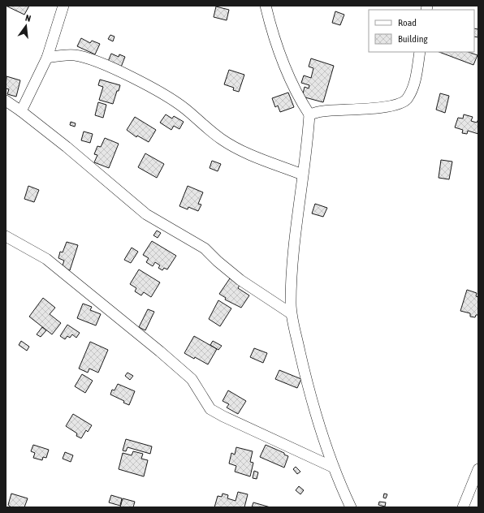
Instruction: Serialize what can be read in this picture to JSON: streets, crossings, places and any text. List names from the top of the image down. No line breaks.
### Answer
{"legend":["Road","Building"],"north":"top"}
